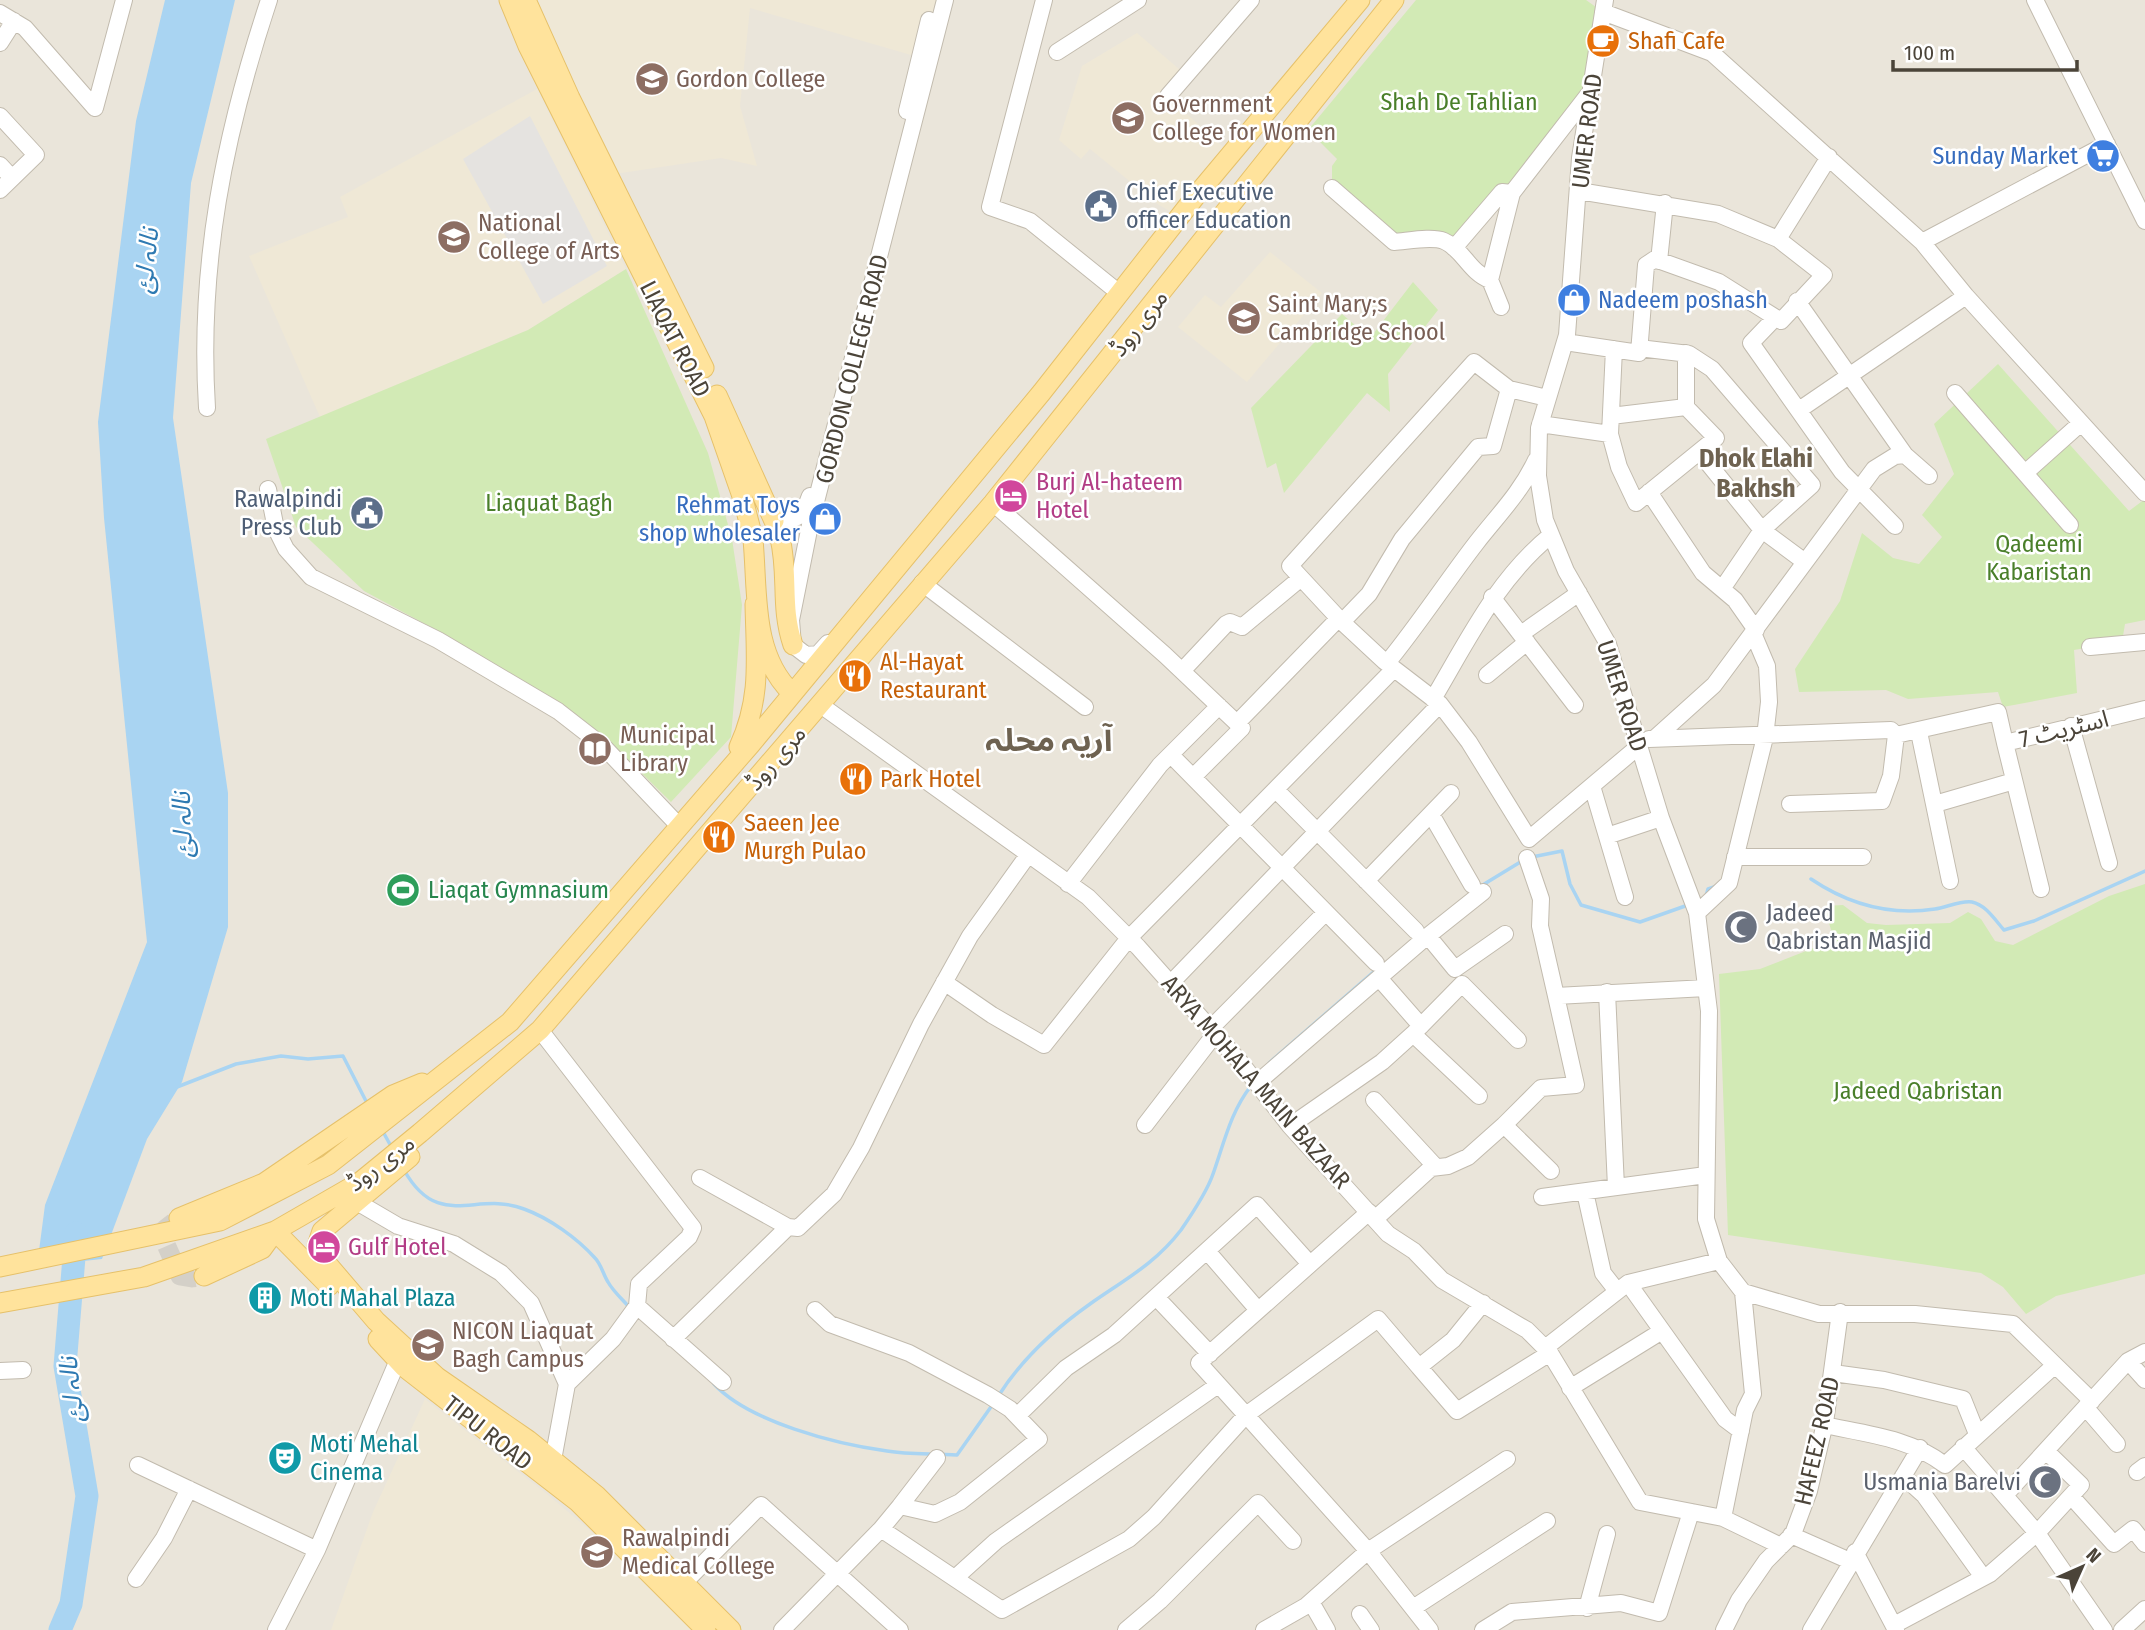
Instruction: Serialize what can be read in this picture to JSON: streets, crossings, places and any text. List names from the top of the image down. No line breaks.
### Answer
{"streets":{"main road":["مری روڈ","LIAQAT ROAD","TIPU ROAD"],"street":["UMER ROAD","GORDON COLLEGE ROAD","اسٹریٹ 7","ARYA MOHALA MAIN BAZAAR","HAFEEZ ROAD"]},"crossings":[["مری روڈ","LIAQAT ROAD"],["مری روڈ","ARYA MOHALA MAIN BAZAAR"],["مری روڈ","TIPU ROAD"],["LIAQAT ROAD","GORDON COLLEGE ROAD"]],"districts":["Dhok Elahi Bakhsh","آریہ محلہ"],"water":["نالہ لئ"],"parks":["Shah De Tahlian","Liaquat Bagh","Qadeemi Kabaristan","Jadeed Qabristan"],"places":{"cafe":["Shafi Cafe"],"school or university":["Gordon College","Government College for Women","National College of Arts","Saint Mary;s Cambridge School","NICON Liaquat Bagh Campus","Rawalpindi Medical College"],"supermarket":["Sunday Market"],"public building":["Chief Executive officer Education","Rawalpindi Press Club"],"shop":["Nadeem poshash","Rehmat Toys shop wholesaler"],"hotel":["Burj Al-hateem Hotel","Gulf Hotel"],"restaurant":["Al-Hayat Restaurant","Park Hotel","Saeen Jee Murgh Pulao"],"library":["Municipal Library"],"sports":["Liaqat Gymnasium"],"mosque":["Jadeed Qabristan Masjid","Usmania Barelvi"],"building":["Moti Mahal Plaza"],"theatre":["Moti Mehal Cinema"]},"scale_bar":"100 m","north":"top right"}
